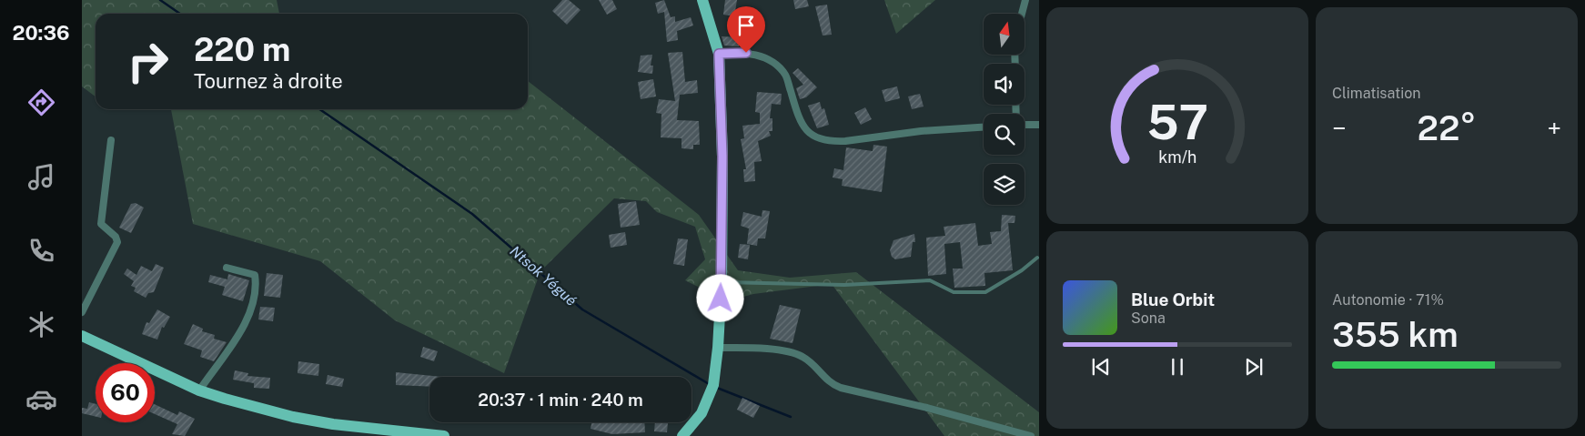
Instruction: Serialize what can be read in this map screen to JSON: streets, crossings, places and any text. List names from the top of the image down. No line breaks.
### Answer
{"water":["Ntsok Yégué"],"north":"top","page":{"tabs":"20:36","tile":["Climatisation",["Autonomie · 71%","355 km"]],"turn":["220 m","Tournez à droite"],"heat":["−","22°","+"],"song":["Blue Orbit","Sona"],"limit":"60","trip":"20:37 · 1 min · 240 m","gauge":["57","km/h"]}}
